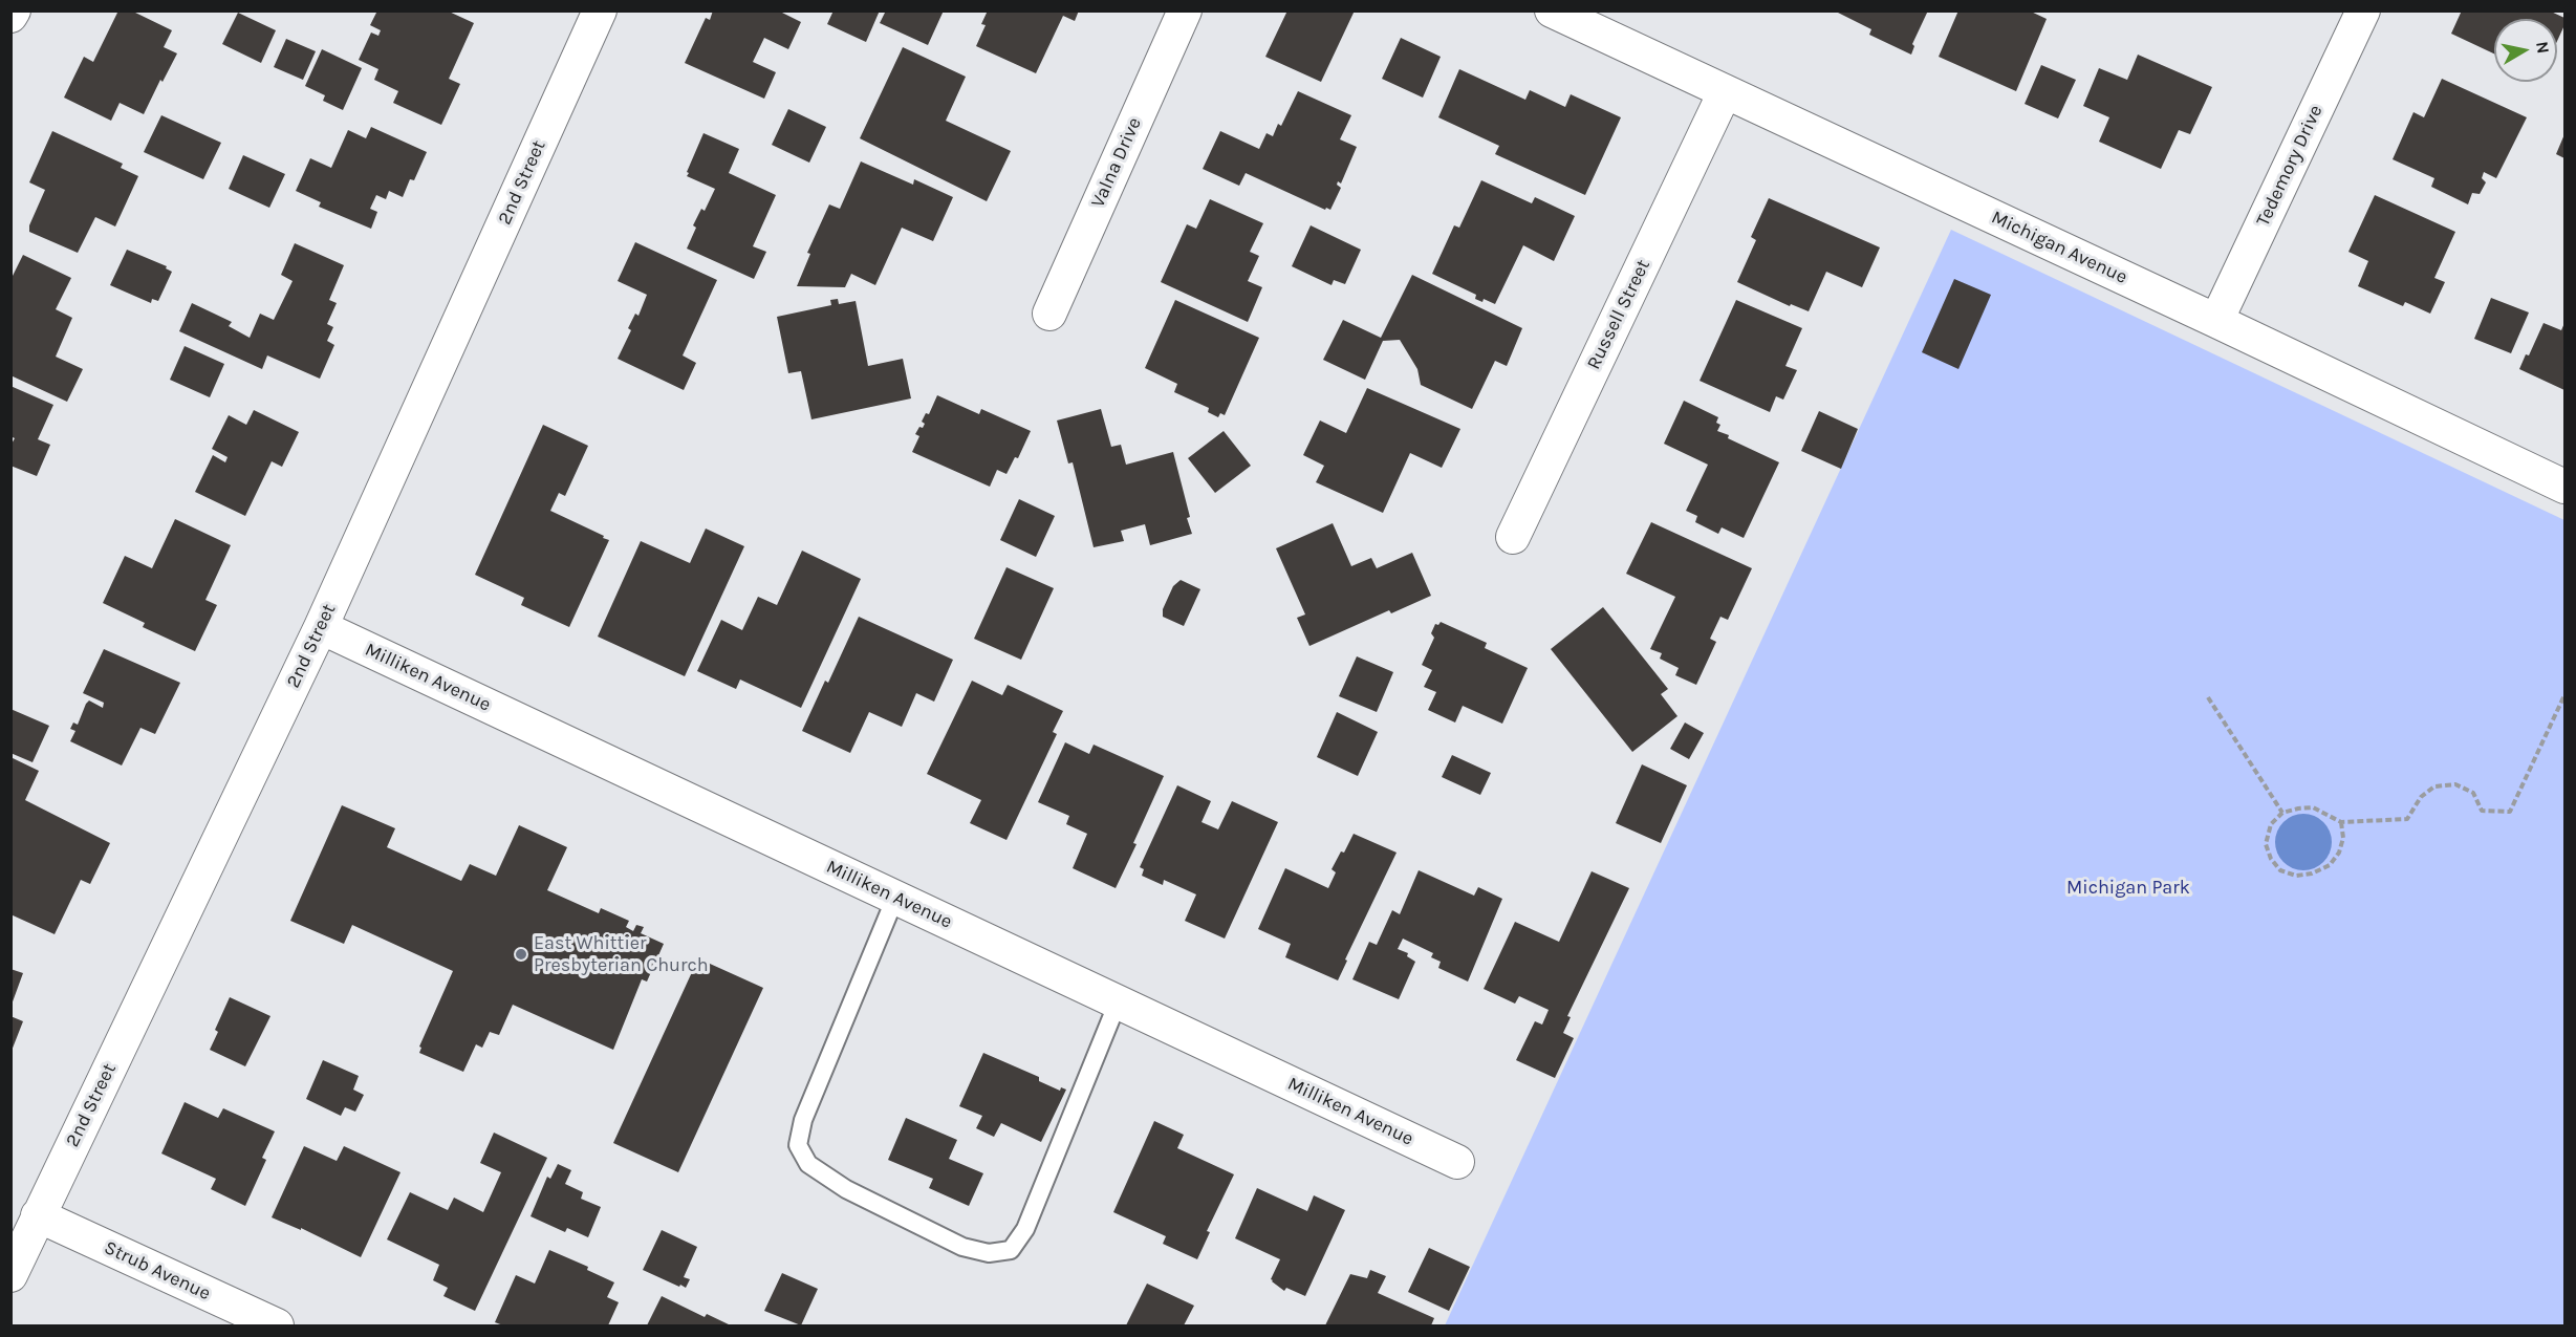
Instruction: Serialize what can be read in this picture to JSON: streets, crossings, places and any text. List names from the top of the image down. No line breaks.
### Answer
{"streets":{"street":["Valna Drive","Tedemory Drive","2nd Street","Michigan Avenue","Russell Street","Milliken Avenue","Strub Avenue"]},"crossings":[["Tedemory Drive","Michigan Avenue"],["2nd Street","Milliken Avenue"],["2nd Street","Strub Avenue"],["Michigan Avenue","Russell Street"]],"parks":["Michigan Park"],"places":["East Whittier Presbyterian Church"],"north":"right"}
